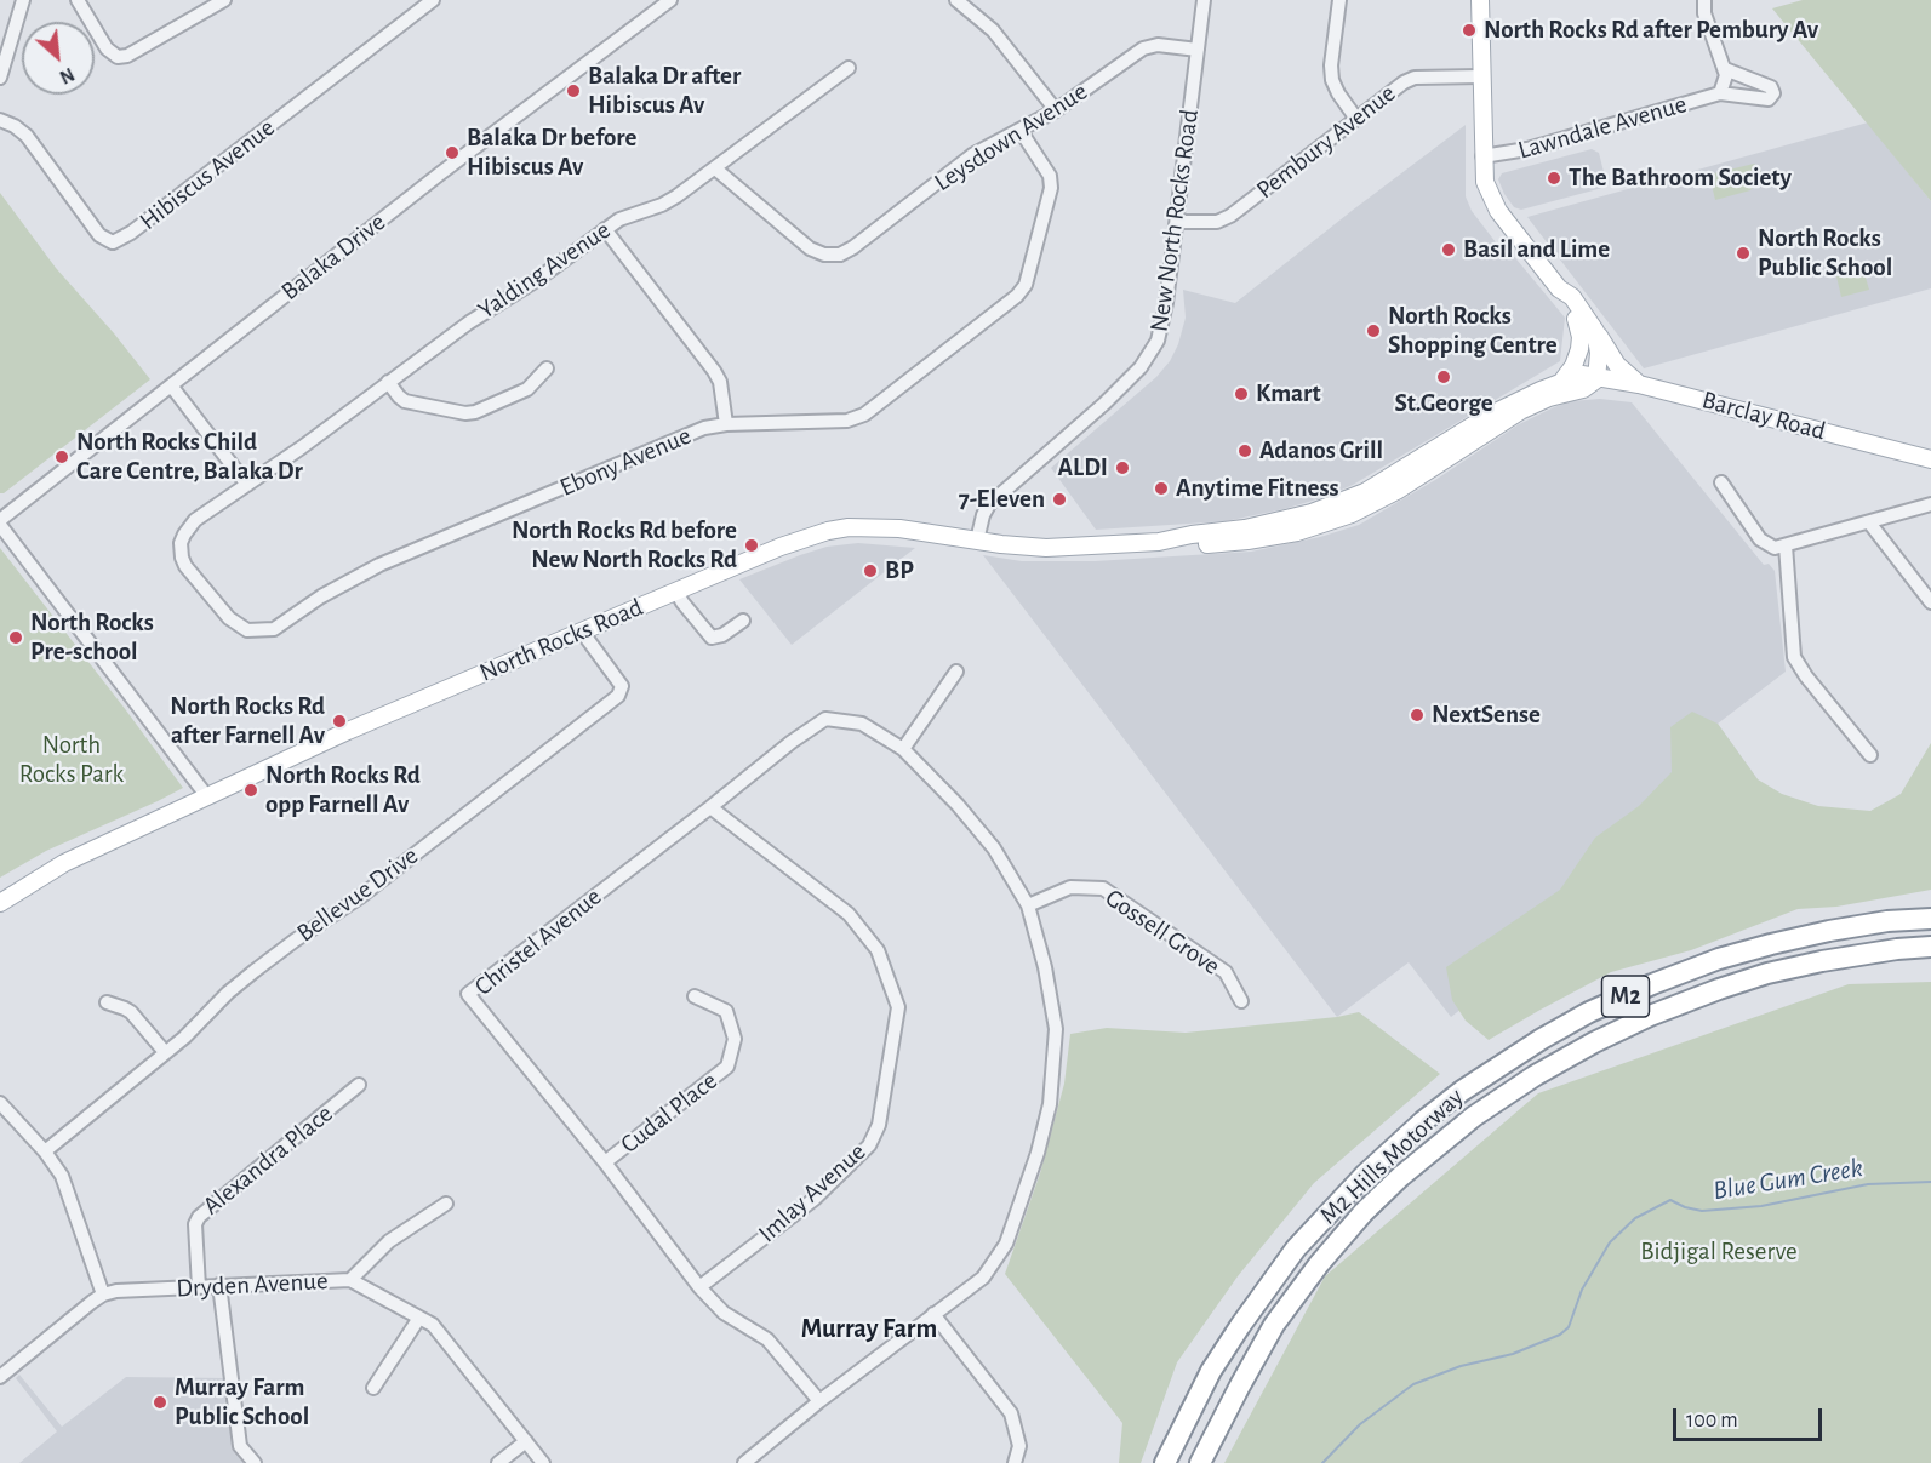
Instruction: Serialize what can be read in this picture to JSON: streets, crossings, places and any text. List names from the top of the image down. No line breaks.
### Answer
{"streets":{"highway":["M2","M2 Hills Motorway"],"main road":["Barclay Road","North Rocks Road"],"street":["Lawndale Avenue","Leysdown Avenue","Pembury Avenue","Hibiscus Avenue","New North Rocks Road","Balaka Drive","Yalding Avenue","Ebony Avenue","Bellevue Drive","Gossell Grove","Christel Avenue","Cudal Place","Alexandra Place","Imlay Avenue","Dryden Avenue"]},"crossings":[["Leysdown Avenue","New North Rocks Road"],["Leysdown Avenue","Yalding Avenue"],["Leysdown Avenue","Ebony Avenue"],["Pembury Avenue","New North Rocks Road"],["New North Rocks Road","North Rocks Road"],["Yalding Avenue","Ebony Avenue"],["Barclay Road","North Rocks Road"],["North Rocks Road","Bellevue Drive"],["Gossell Grove","Christel Avenue"],["Christel Avenue","Cudal Place"],["Christel Avenue","Imlay Avenue"],["Alexandra Place","Dryden Avenue"]],"districts":["Murray Farm"],"water":["Blue Gum Creek"],"parks":["North Rocks Park","Bidjigal Reserve"],"places":["North Rocks Rd after Pembury Av","Balaka Dr after Hibiscus Av","Balaka Dr before Hibiscus Av","The Bathroom Society","Basil and Lime","North Rocks Public School","North Rocks Shopping Centre","St.George","Kmart","Adanos Grill","North Rocks Child Care Centre, Balaka Dr","ALDI","Anytime Fitness","7-Eleven","North Rocks Rd before New North Rocks Rd","BP","North Rocks Pre-school","NextSense","North Rocks Rd after Farnell Av","North Rocks Rd opp Farnell Av","Murray Farm Public School"],"scale_bar":"100 m","north":"bottom right"}
